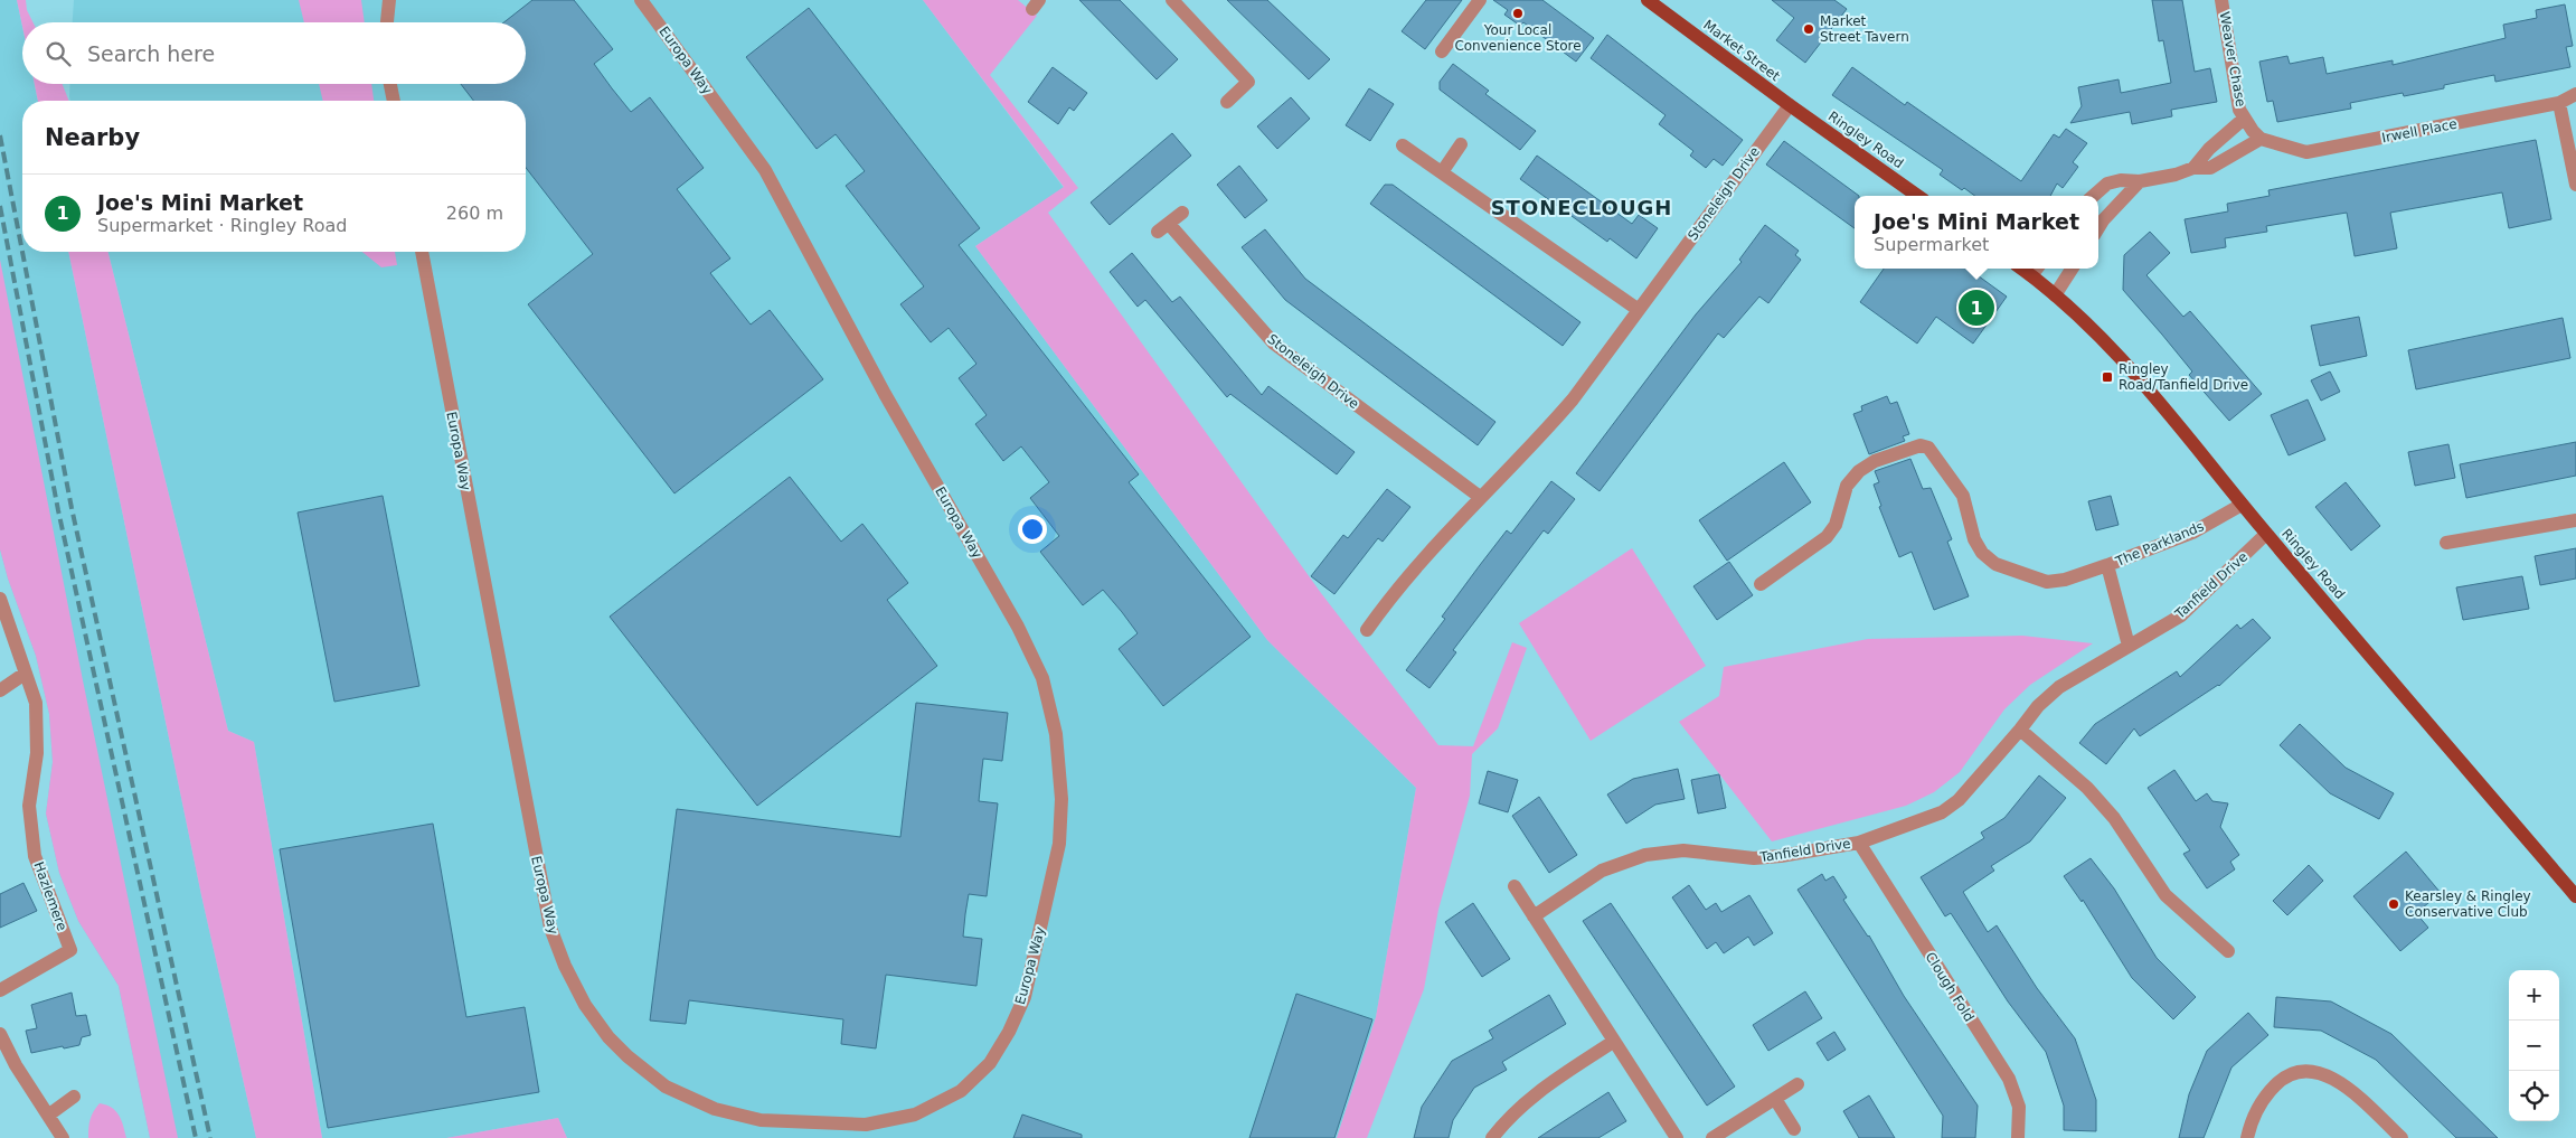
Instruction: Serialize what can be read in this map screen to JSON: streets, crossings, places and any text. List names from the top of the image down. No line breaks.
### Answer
{"streets":{"main road":["Market Street","Ringley Road"],"street":["Weaver Chase","Europa Way","Irwell Place","Stoneleigh Drive","The Parklands","Tanfield Drive","Hazlemere","Clough Fold"]},"crossings":[["Market Street","Ringley Road"],["Market Street","Stoneleigh Drive"],["Ringley Road","Stoneleigh Drive"],["Ringley Road","The Parklands"],["Ringley Road","Tanfield Drive"],["The Parklands","Tanfield Drive"],["Tanfield Drive","Clough Fold"]],"districts":["STONECLOUGH"],"places":{"other":["Your Local Convenience Store","Market Street Tavern","Kearsley & Ringley Conservative Club"],"transit":["Ringley Road/Tanfield Drive"]},"page":{"search":"Search here","heading":"Nearby","list":[{"mark":"1","name":"Joe's Mini Market","note":"Supermarket · Ringley Road","value":"260 m"}],"popup":["Joe's Mini Market","Supermarket"],"pins":"1","map_buttons":["+","−"]}}
